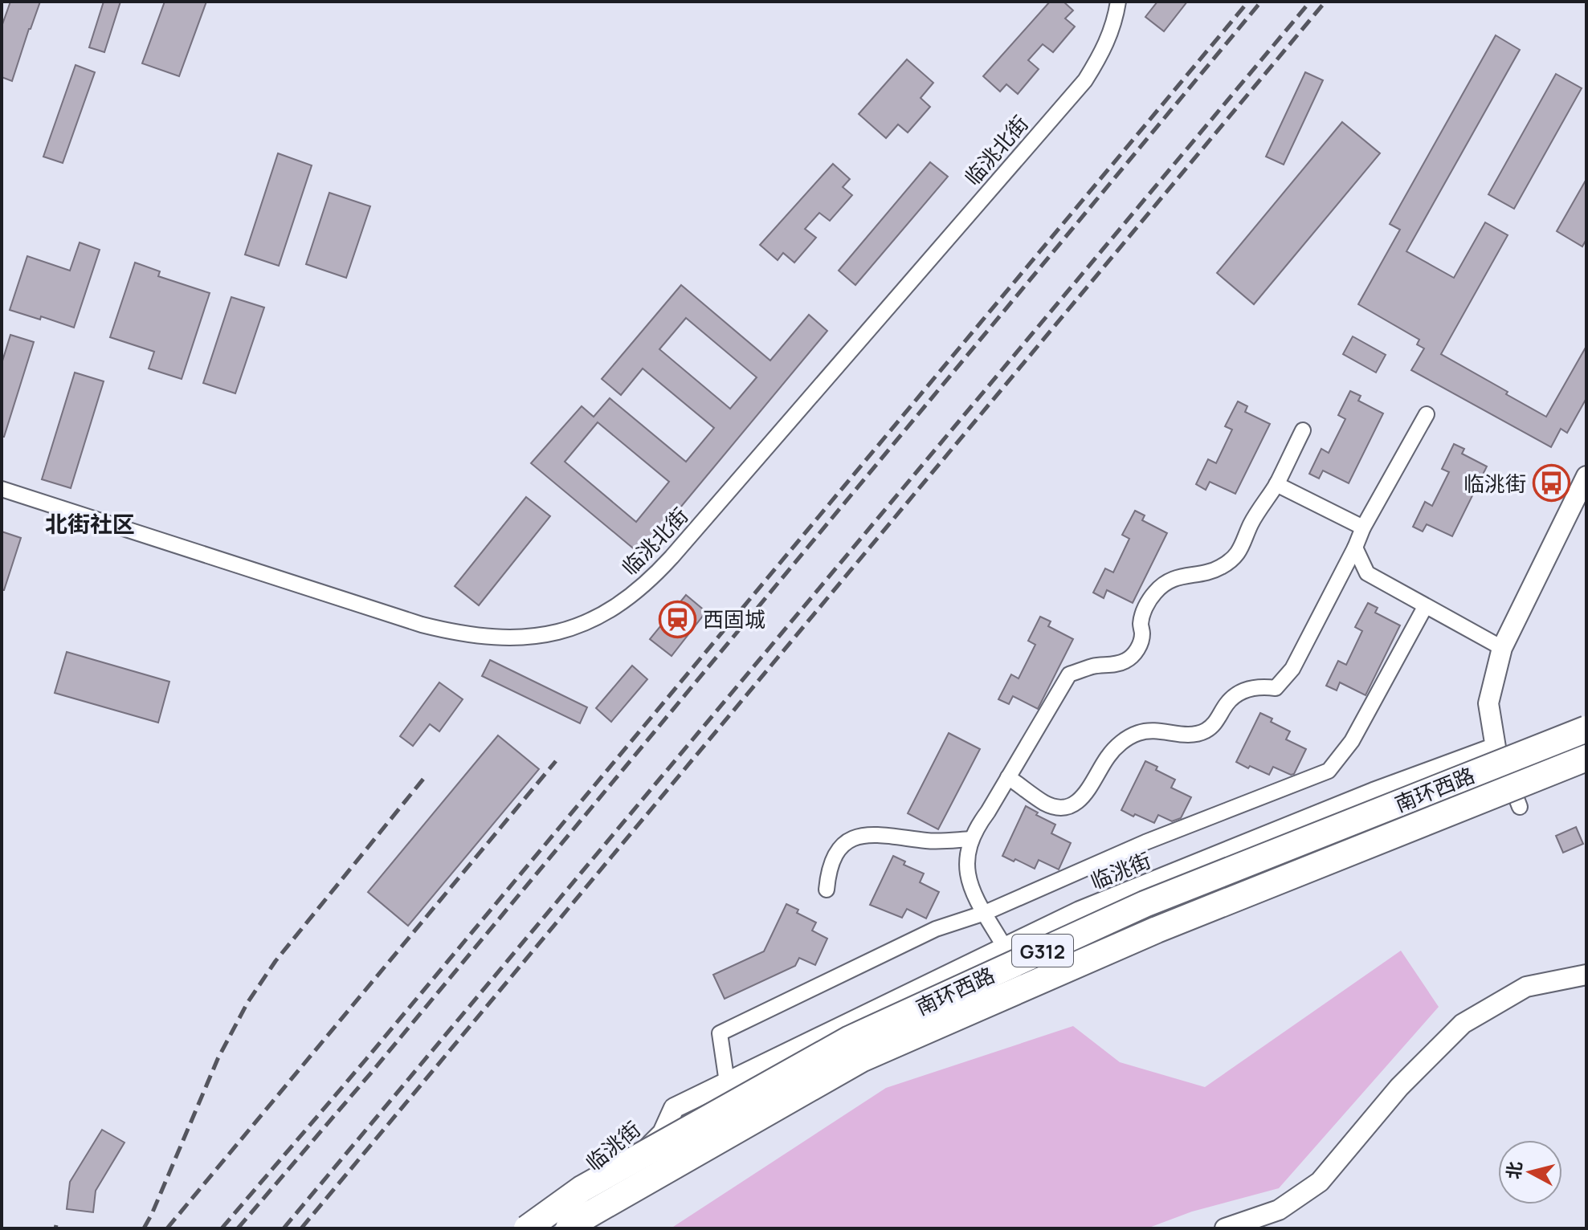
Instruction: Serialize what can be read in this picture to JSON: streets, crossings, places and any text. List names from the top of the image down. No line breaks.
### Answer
{"streets":{"highway":["南环西路","G312"],"street":["临洮北街","临洮街"]},"districts":["北街社区"],"places":{"bus stop":["临洮街"],"station":["西固城"]},"north":"left"}
